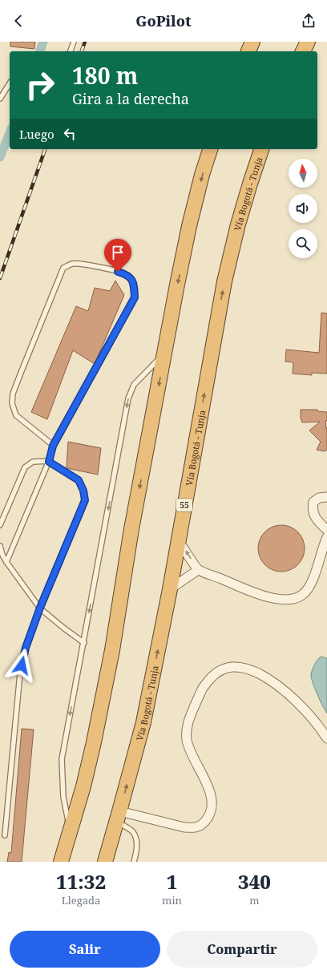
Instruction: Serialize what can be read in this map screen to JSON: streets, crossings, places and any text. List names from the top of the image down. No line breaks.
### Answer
{"streets":{"highway":["Vía Bogotá - Tunja","55"]},"north":"top","page":{"header":"GoPilot","turn":["180 m","Gira a la derecha"],"then":"Luego","eta":["11:32","Llegada","1","min","340","m"],"buttons":["Salir","Compartir"]}}
